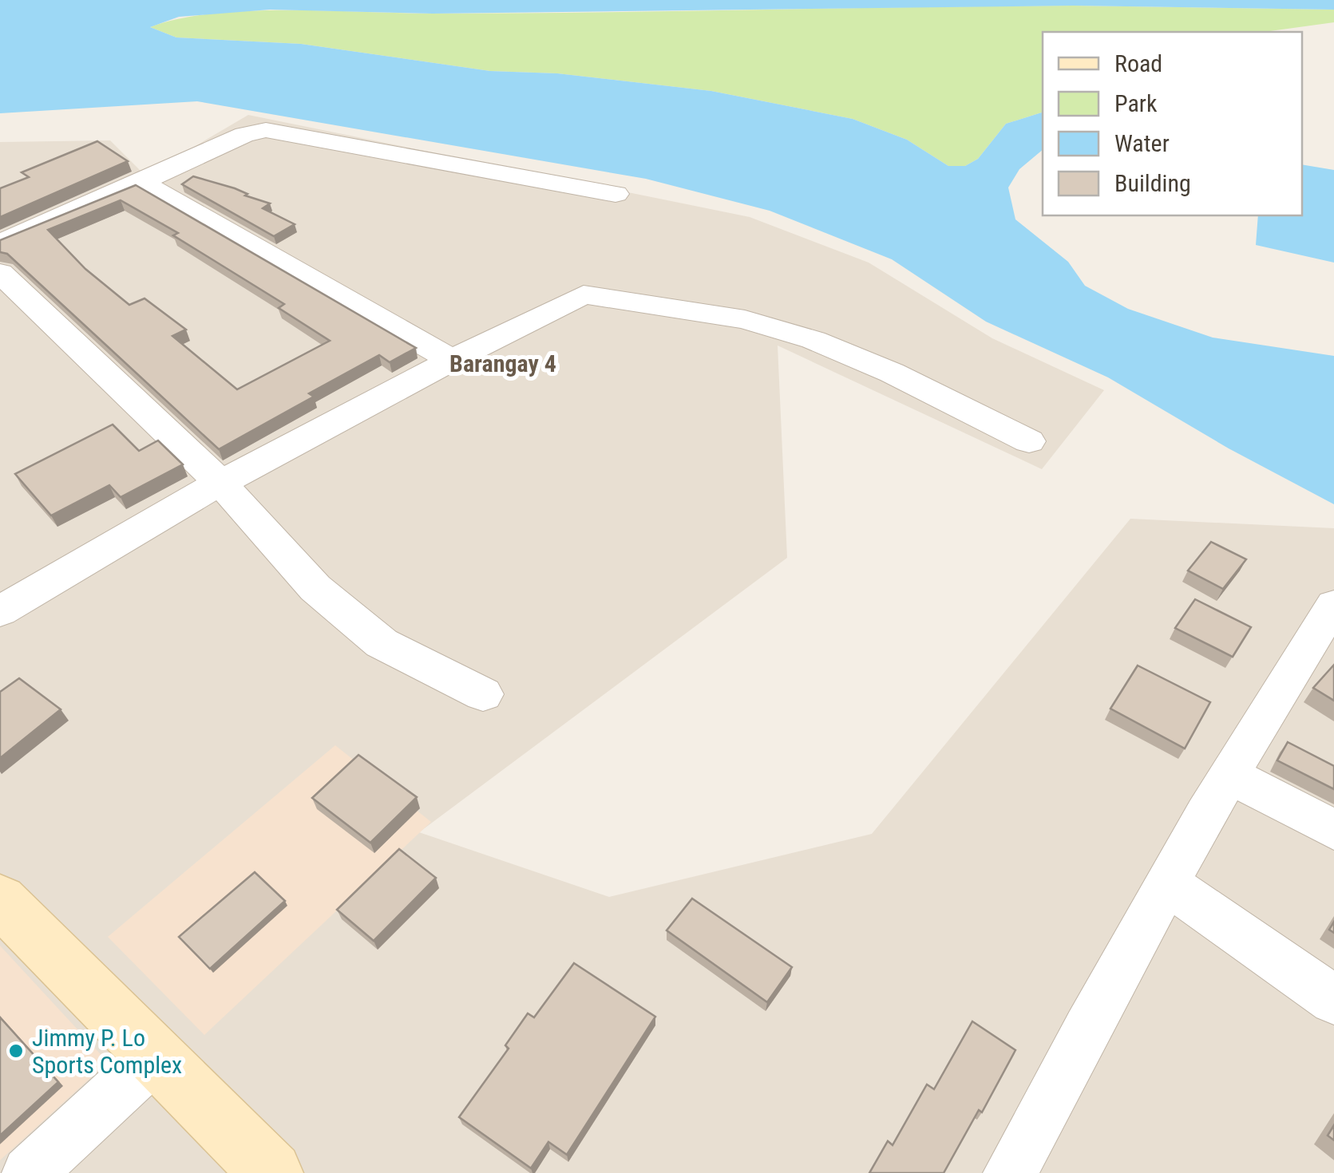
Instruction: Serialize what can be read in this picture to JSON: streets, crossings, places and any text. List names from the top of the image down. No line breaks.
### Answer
{"districts":["Barangay 4"],"places":["Jimmy P. Lo Sports Complex"],"legend":["Road","Park","Water","Building"]}
